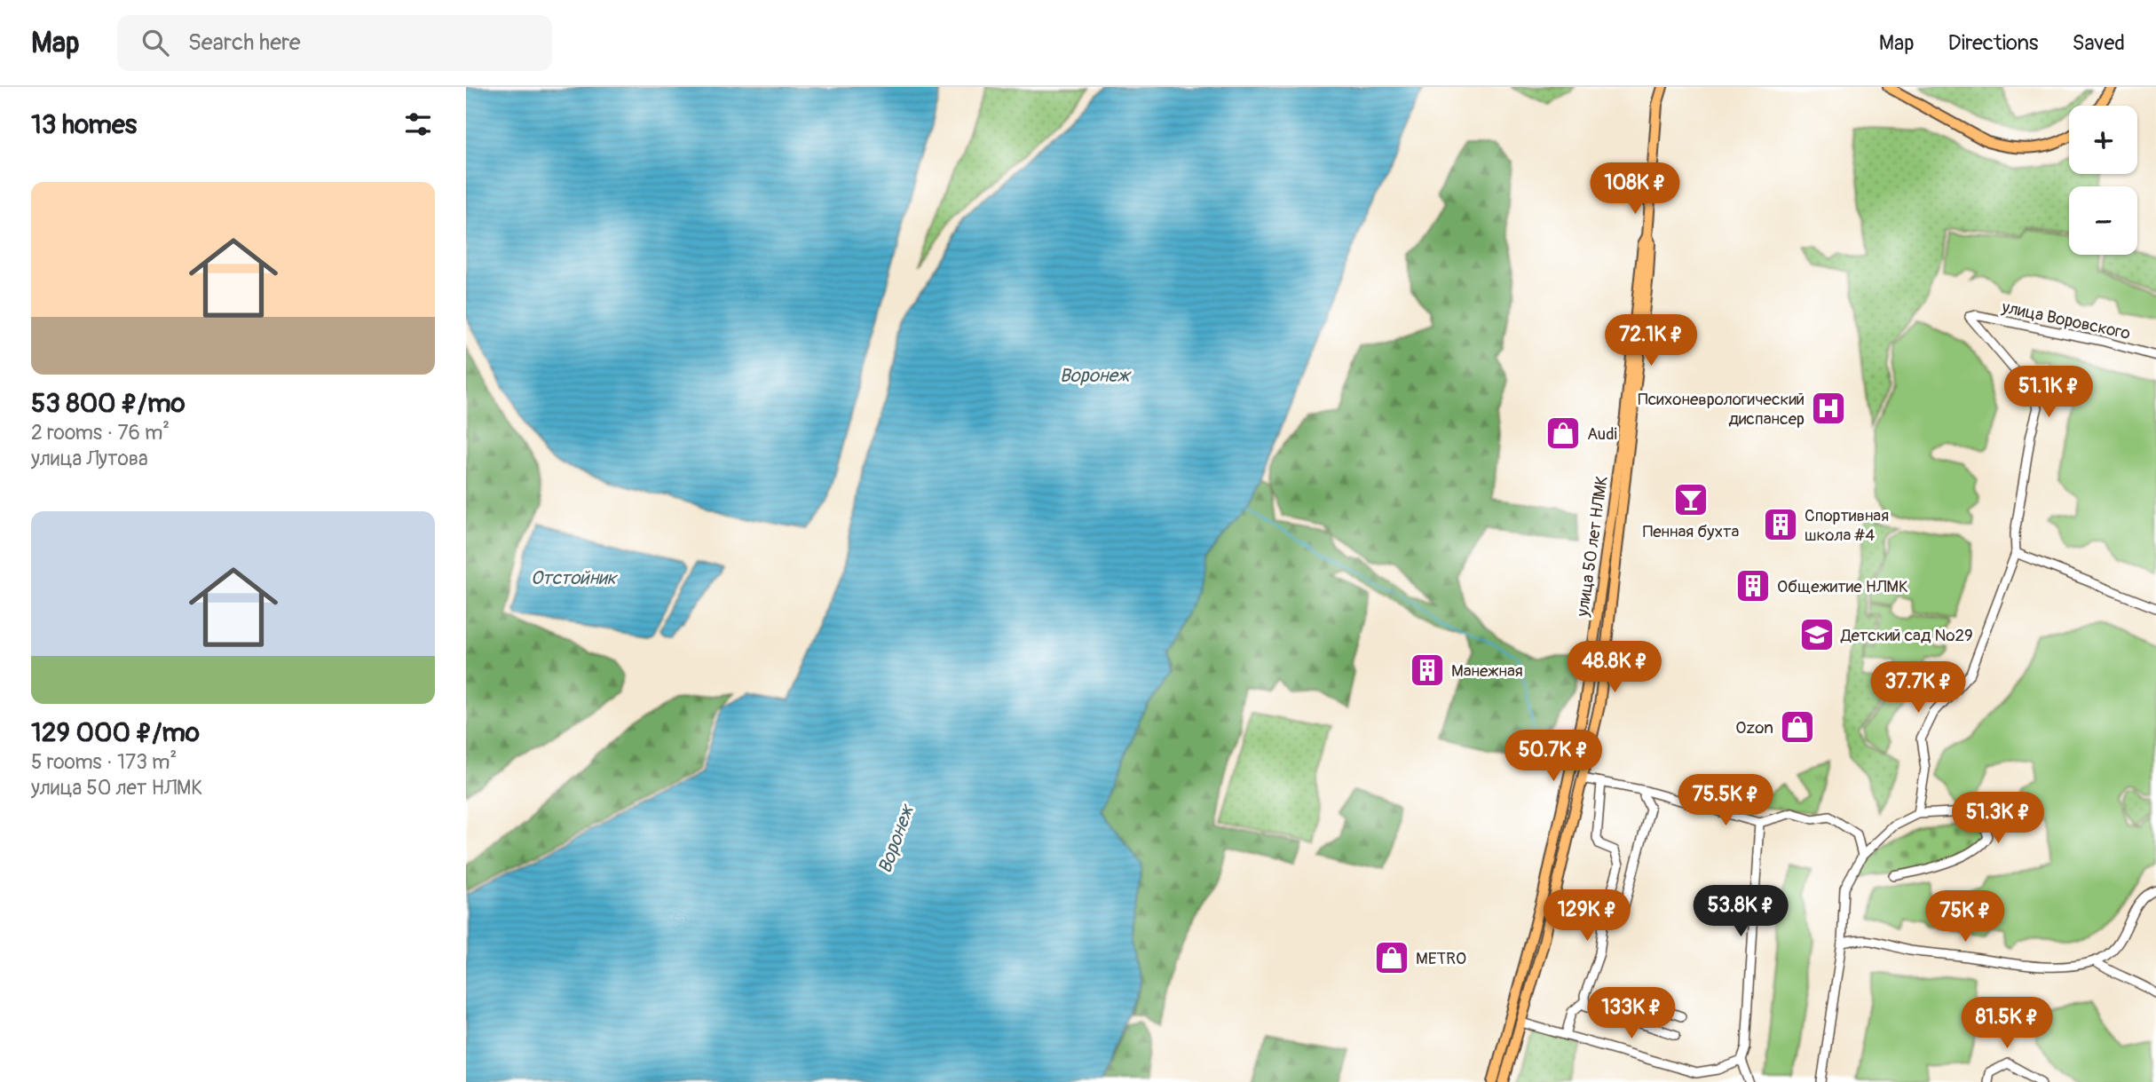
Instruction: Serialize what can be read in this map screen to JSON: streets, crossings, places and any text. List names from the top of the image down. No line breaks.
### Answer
{"streets":{"main road":["улица 50 лет НЛМК"],"street":["улица Воровского"]},"water":["Воронеж","Отстойник"],"places":{"hospital":["Психоневрологический диспансер"],"shop":["Audi","Ozon","METRO"],"bar":["Пенная бухта"],"building":["Спортивная школа #4","Общежитие НЛМК","Манежная"],"school or university":["Детский сад №29"]},"page":{"header":"Map","search":"Search here","nav":["Map","Directions","Saved"],"heading":"13 homes","map_buttons":["+","−"],"list":[{"name":"53 800 ₽/mo","note":"2 rooms · 76 m² · улица Лутова"},{"name":"129 000 ₽/mo","note":"5 rooms · 173 m² · улица 50 лет НЛМК"}],"price":["108K ₽","72.1K ₽","51.1K ₽","48.8K ₽","37.7K ₽","50.7K ₽","75.5K ₽","51.3K ₽","53.8K ₽","129K ₽","75K ₽","133K ₽","81.5K ₽"]}}
